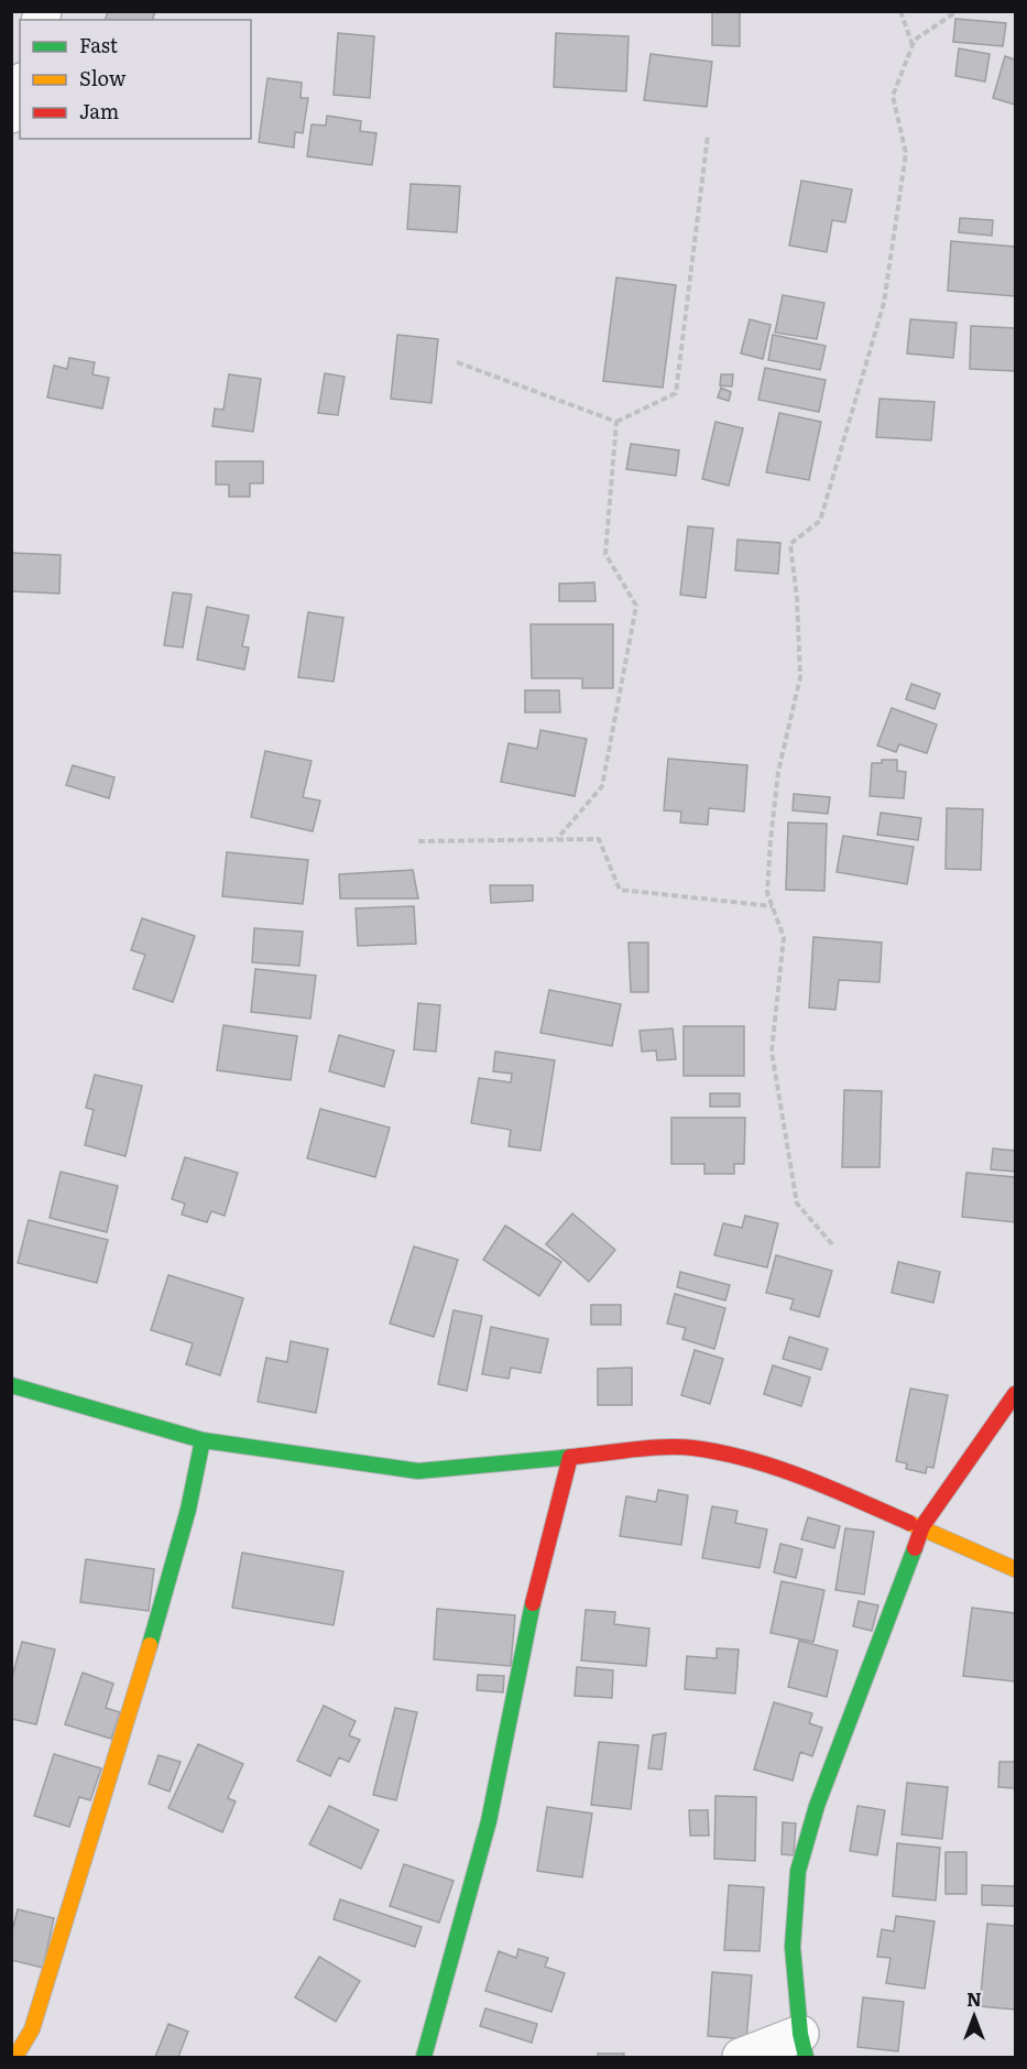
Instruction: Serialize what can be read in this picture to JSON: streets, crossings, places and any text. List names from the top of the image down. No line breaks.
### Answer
{"legend":["Fast","Slow","Jam"],"north":"top"}
